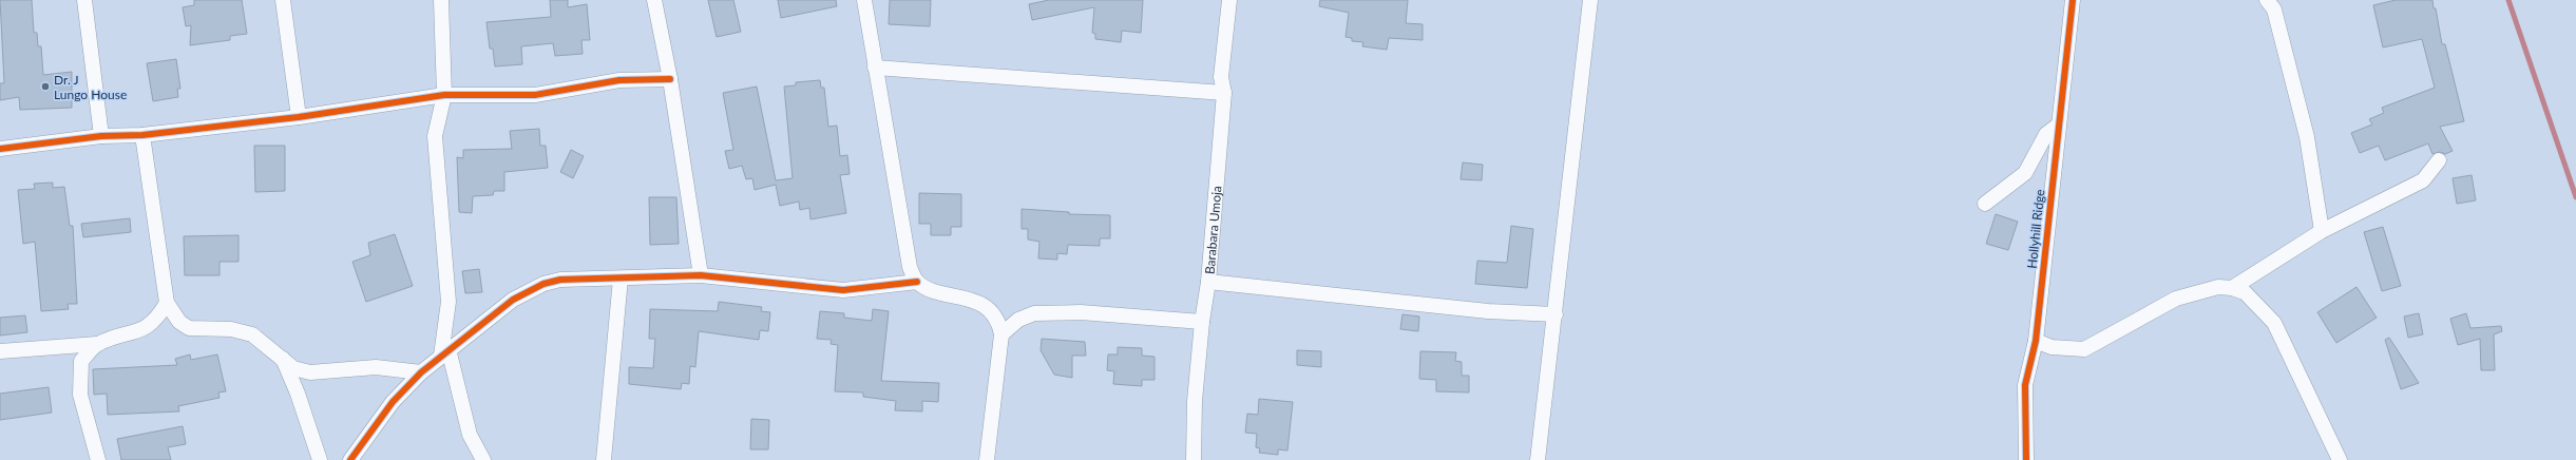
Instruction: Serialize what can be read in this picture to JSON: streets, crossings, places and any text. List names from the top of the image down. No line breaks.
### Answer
{"streets":{"street":["Hollyhill Ridge","Barabara Umoja"]},"places":["Dr. J Lungo House"]}
